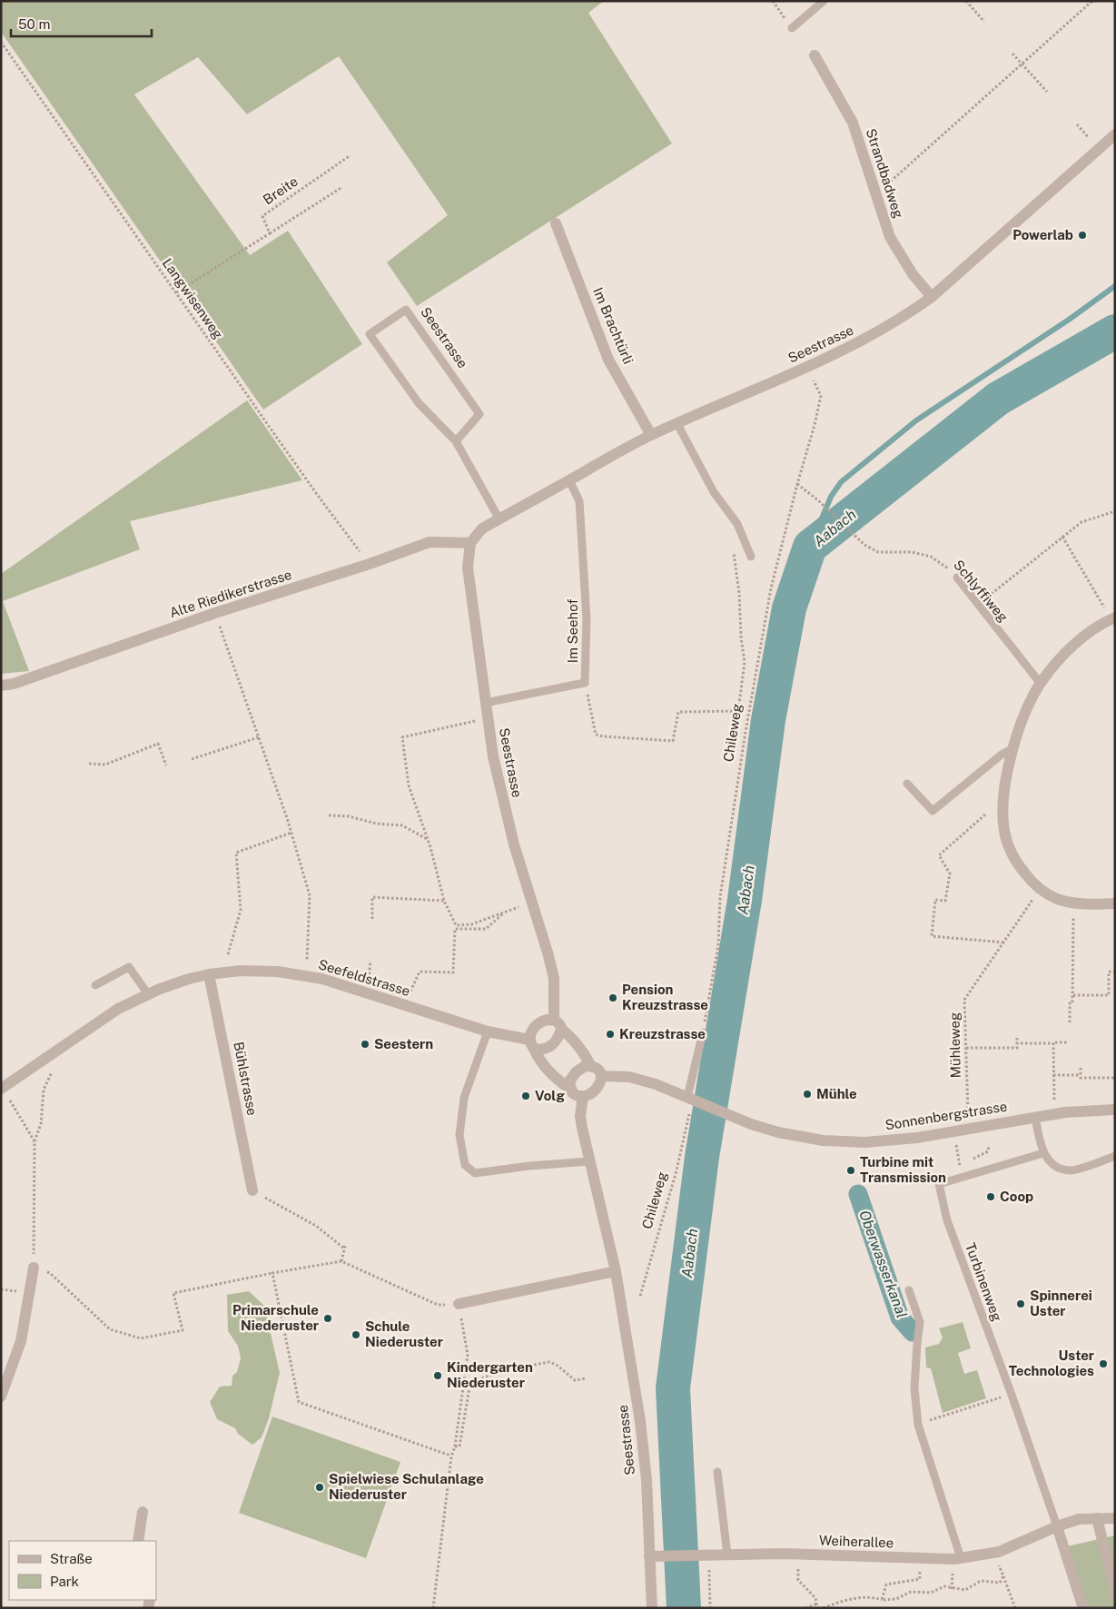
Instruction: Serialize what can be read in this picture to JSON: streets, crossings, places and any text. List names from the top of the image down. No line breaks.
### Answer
{"streets":{"street":["Strandbadweg","Im Brachtürli","Seestrasse","Alte Riedikerstrasse","Seefeldstrasse","Bühlstrasse","Sonnenbergstrasse","Weiherallee"],"lane":["Schlyffiweg","Im Seehof","Turbinenweg"],"path":["Breite","Langwisenweg","Chileweg","Mühleweg"]},"crossings":[["Strandbadweg","Seestrasse"],["Langwisenweg","Alte Riedikerstrasse"],["Im Brachtürli","Seestrasse"],["Seestrasse","Alte Riedikerstrasse"],["Seestrasse","Im Seehof"],["Seestrasse","Seefeldstrasse"],["Seestrasse","Sonnenbergstrasse"],["Seestrasse","Weiherallee"],["Schlyffiweg","Chileweg"],["Seefeldstrasse","Bühlstrasse"],["Turbinenweg","Weiherallee"]],"water":["Aabach","Oberwasserkanal"],"places":["Powerlab","Pension Kreuzstrasse","Kreuzstrasse","Seestern","Mühle","Volg","Turbine mit Transmission","Coop","Spinnerei Uster","Primarschule Niederuster","Schule Niederuster","Uster Technologies","Kindergarten Niederuster","Spielwiese Schulanlage Niederuster"],"legend":["Straße","Park"],"scale_bar":"50 m"}
